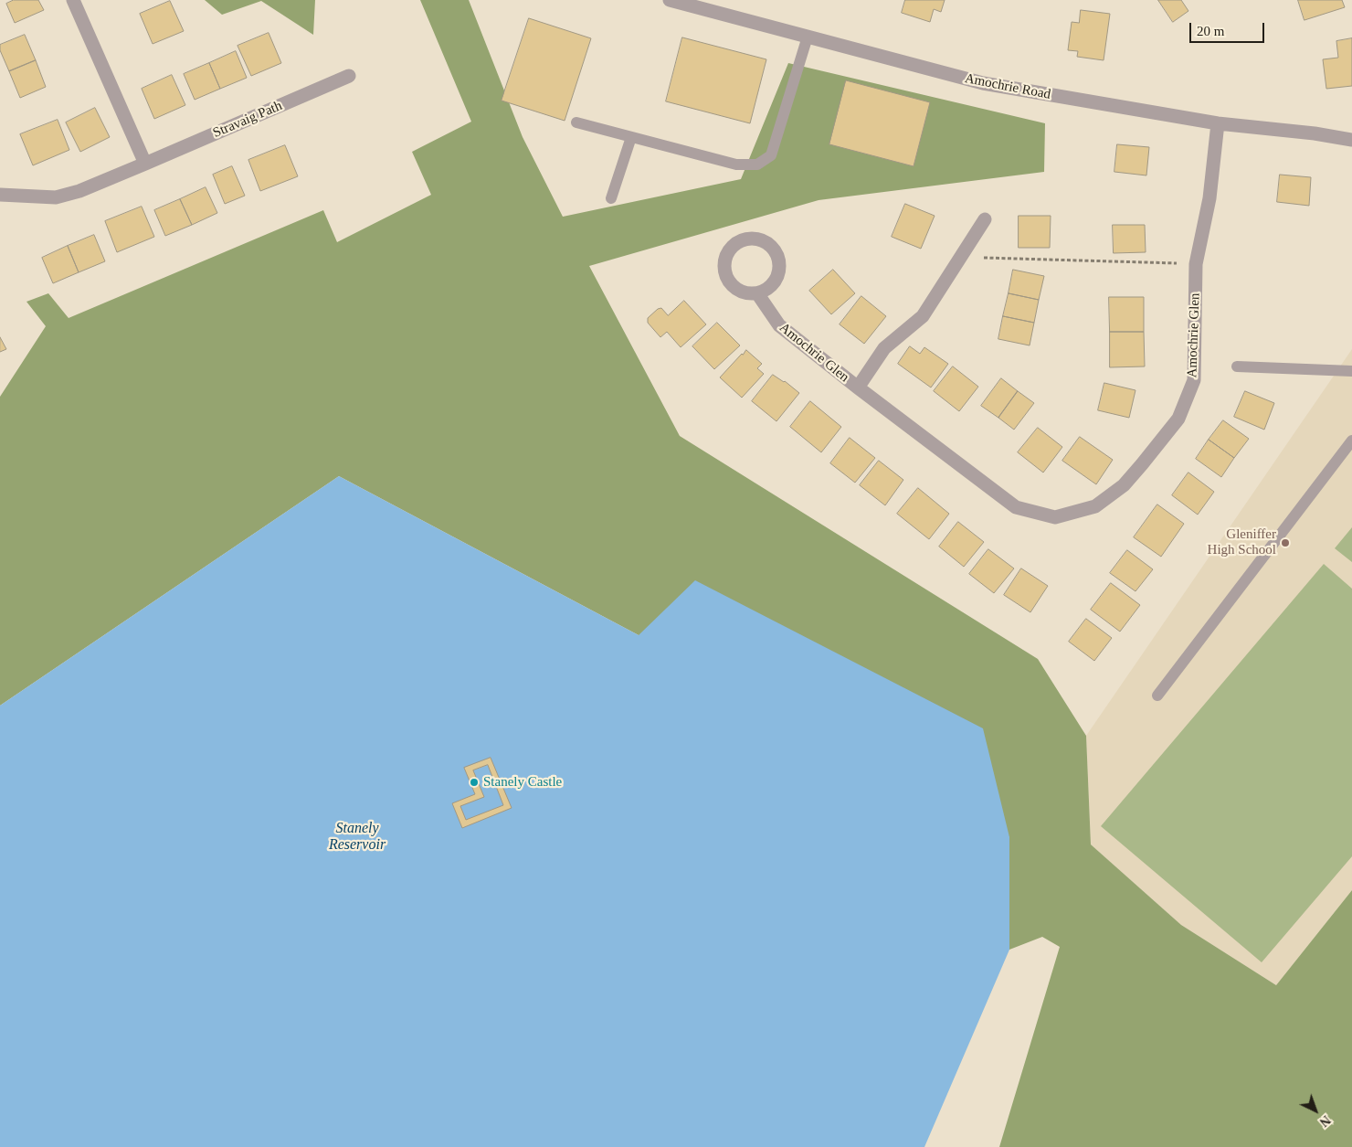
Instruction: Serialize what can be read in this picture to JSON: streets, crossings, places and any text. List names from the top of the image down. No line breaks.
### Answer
{"streets":{"street":["Amochrie Road","Stravaig Path","Amochrie Glen"]},"crossings":[["Amochrie Road","Amochrie Glen"]],"water":["Stanely Reservoir"],"places":["Gleniffer High School","Stanely Castle"],"scale_bar":"20 m","north":"bottom right"}
